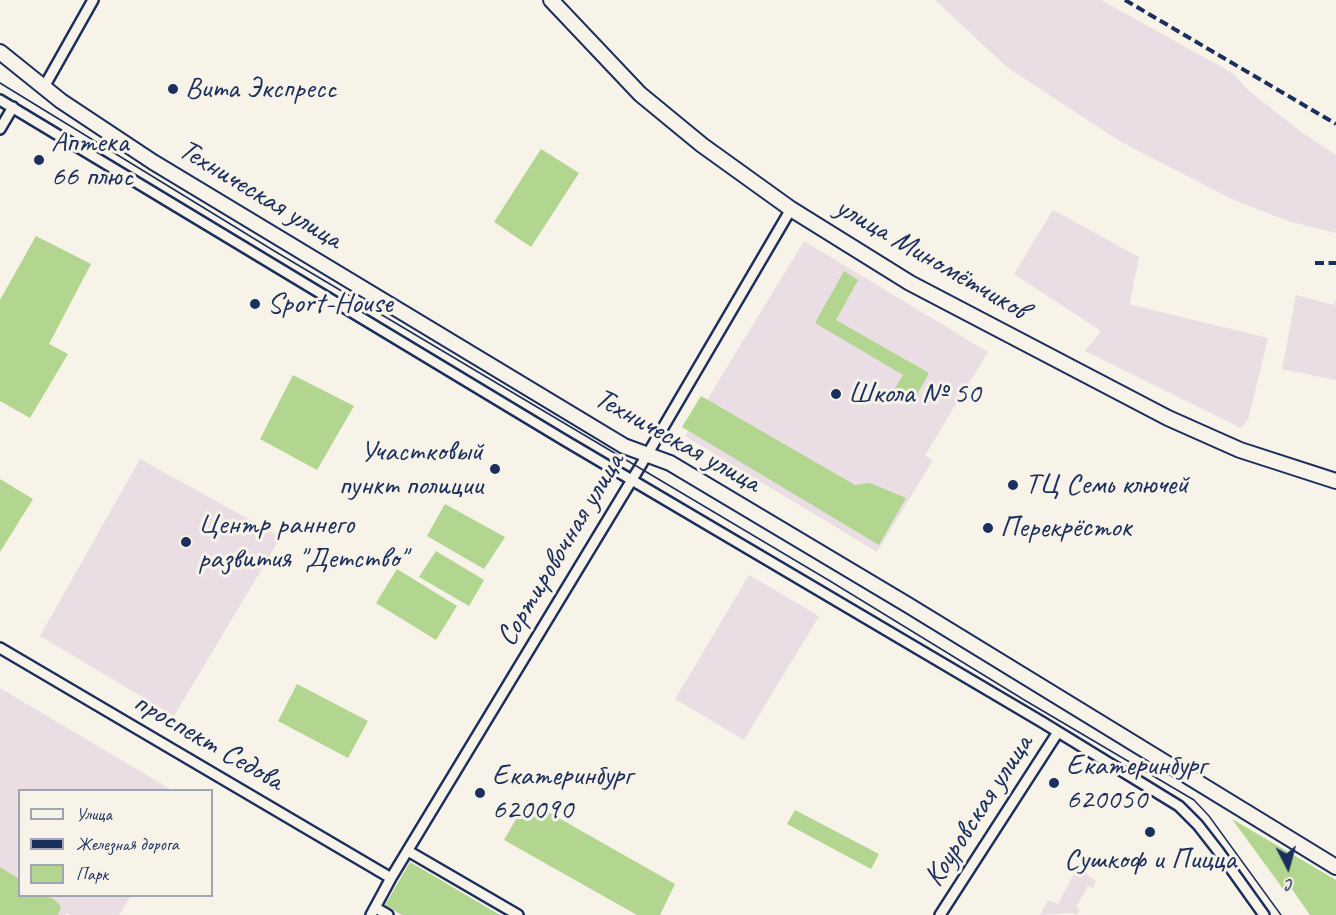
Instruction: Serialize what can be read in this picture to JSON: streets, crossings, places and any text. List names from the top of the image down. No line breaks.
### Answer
{"streets":{"main road":["Техническая улица","улица Миномётчиков"],"street":["Сортировочная улица","проспект Седова","Коуровская улица"]},"crossings":[["Техническая улица","Сортировочная улица"],["улица Миномётчиков","Сортировочная улица"],["Сортировочная улица","проспект Седова"]],"places":["Вита Экспресс","Аптека 66 плюс","Sport-House","Школа № 50","Участковый пункт полиции","ТЦ Семь ключей","Перекрёсток","Центр раннего развития \"Детство\"","Екатеринбург 620050","Екатеринбург 620090","Сушкоф и Пицца"],"legend":["Улица","Железная дорога","Парк"],"north":"bottom"}
